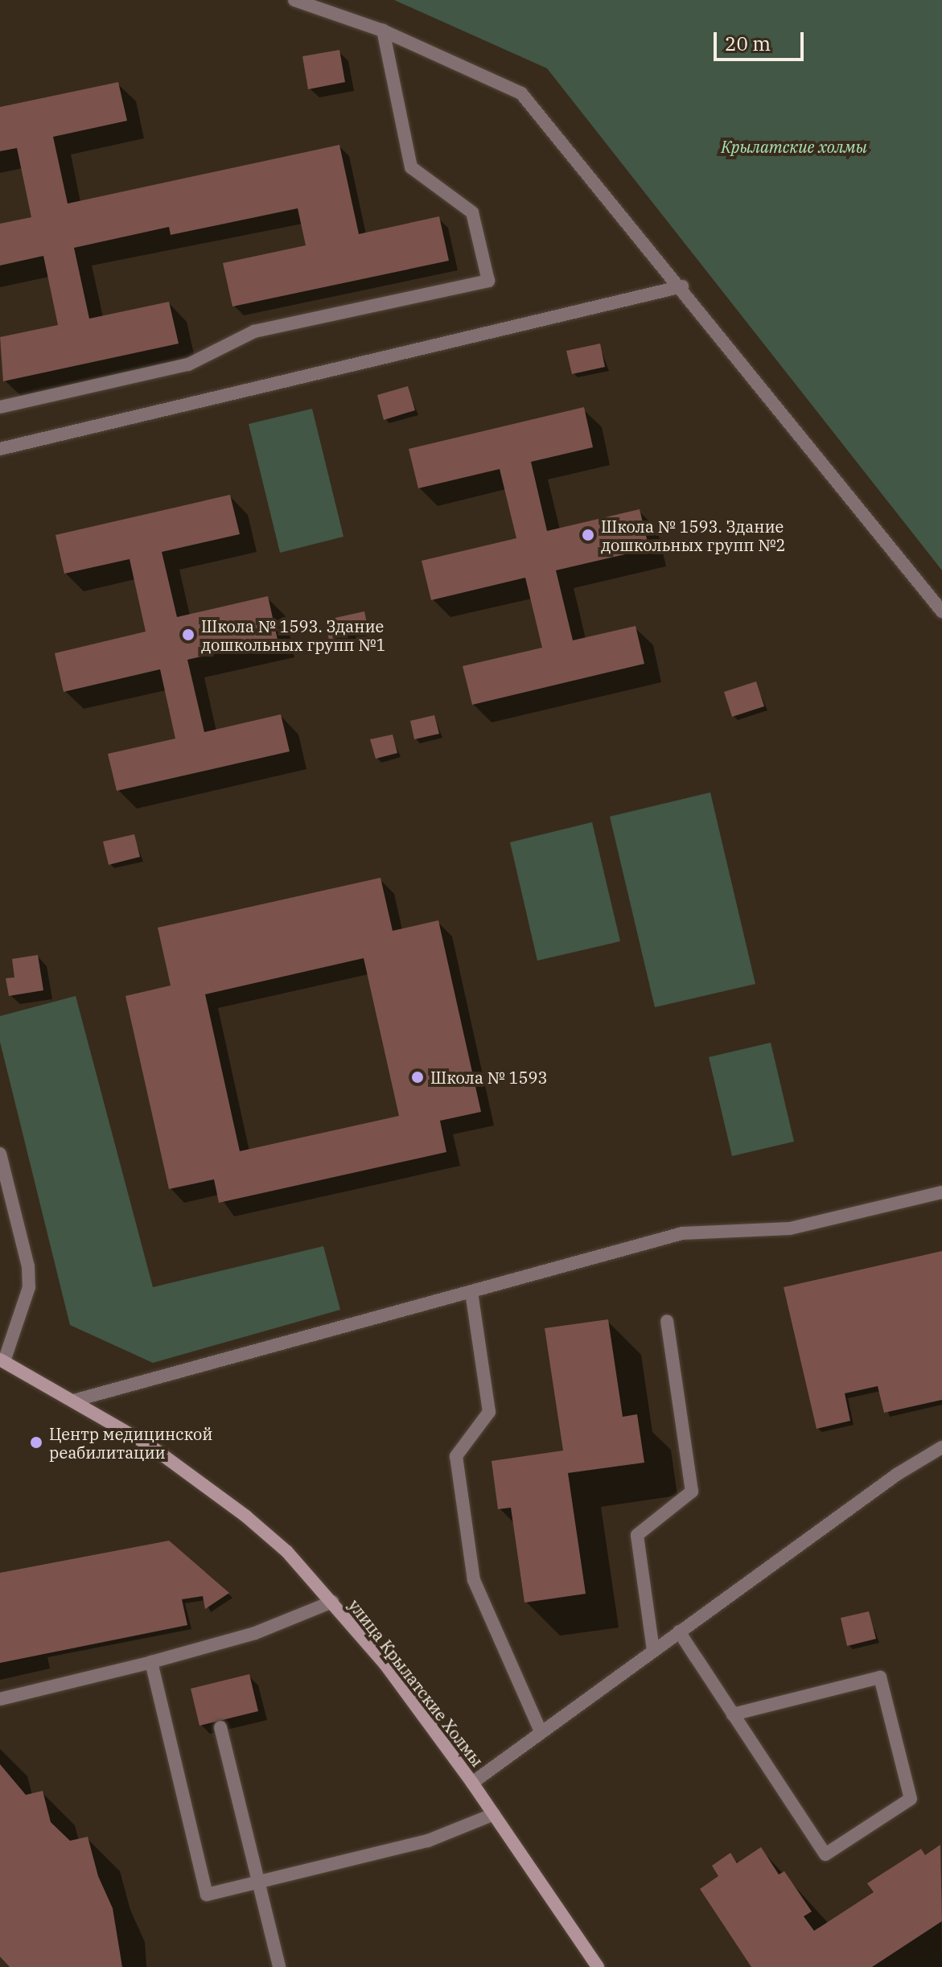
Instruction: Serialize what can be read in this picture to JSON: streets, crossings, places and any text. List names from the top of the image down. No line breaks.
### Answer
{"streets":{"street":["улица Крылатские Холмы"]},"parks":["Крылатские холмы"],"places":["Школа № 1593. Здание дошкольных групп №2","Школа № 1593. Здание дошкольных групп №1","Школа № 1593","Центр медицинской реабилитации"],"scale_bar":"20 m"}
